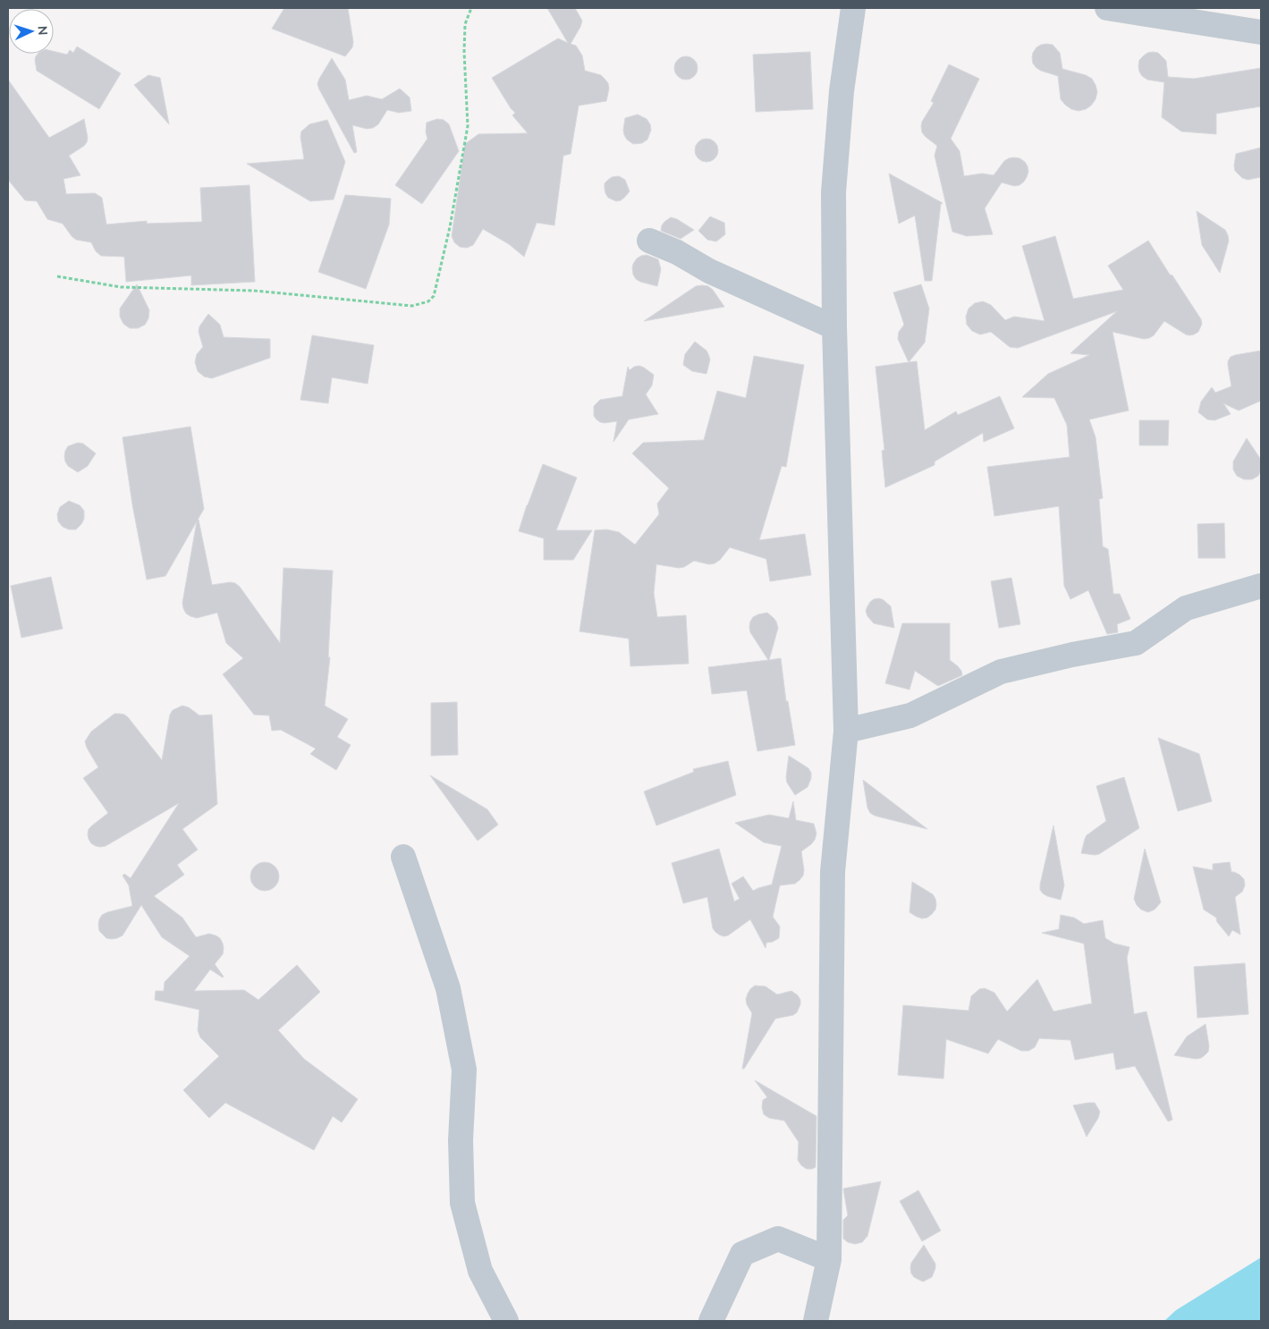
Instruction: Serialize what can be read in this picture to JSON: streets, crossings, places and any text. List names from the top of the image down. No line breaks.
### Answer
{"north":"right"}
